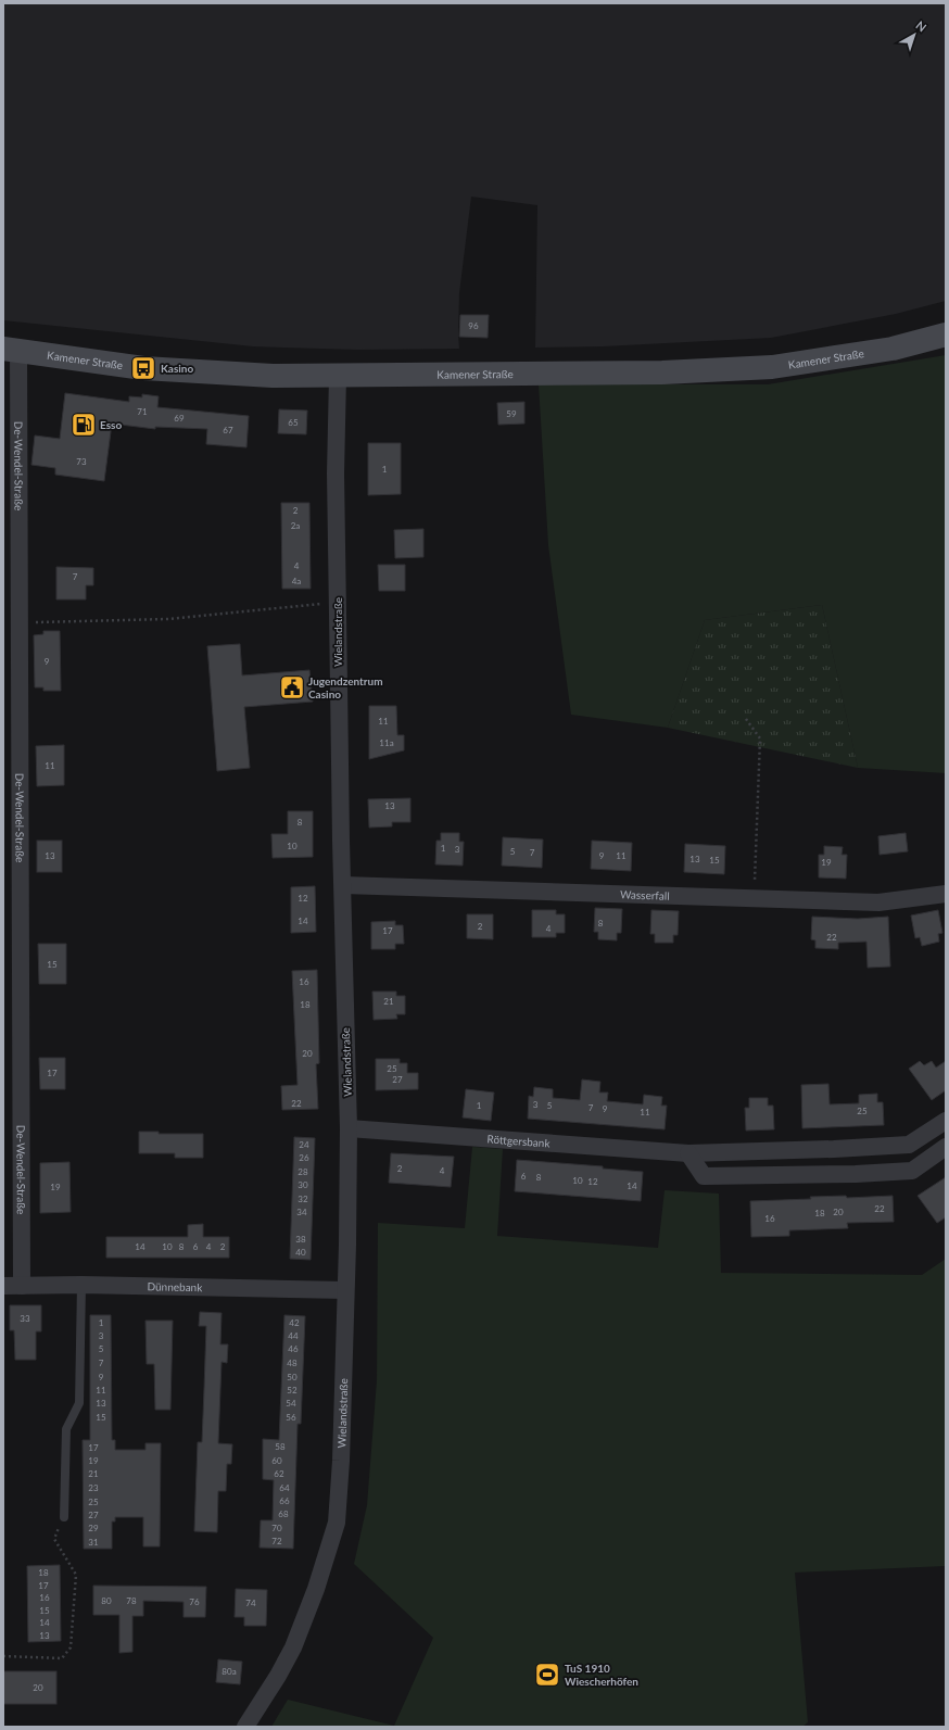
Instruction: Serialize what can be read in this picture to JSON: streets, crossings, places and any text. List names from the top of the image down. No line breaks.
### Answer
{"streets":{"main road":["Kamener Straße"],"street":["De-Wendel-Straße","Wielandstraße","Wasserfall","Röttgersbank","Dünnebank"]},"crossings":[["Kamener Straße","De-Wendel-Straße"],["Kamener Straße","Wielandstraße"],["De-Wendel-Straße","Dünnebank"],["Wielandstraße","Wasserfall"],["Wielandstraße","Röttgersbank"],["Wielandstraße","Dünnebank"]],"places":{"bus stop":["Kasino"],"fuel station":["Esso"],"public building":["Jugendzentrum Casino"],"sports":["TuS 1910 Wiescherhöfen"]},"house_numbers":["96","71","59","69","65","67","73","1","2","2a","4","7","4a","9","11","11a","11","13","8","10","1","3","5","7","13","9","11","13","15","19","12","14","8","2","4","17","22","15","16","21","18","20","25","17","27","22","3","1","5","7","9","25","11","24","26","2","4","28","6","8","10","12","30","14","19","32","22","34","20","18","16","38","14","10","8","6","4","2","40","33","1","42","3","44","5","46","7","48","9","50","11","52","13","54","15","56","58","17","19","60","21","62","23","64","66","25","68","27","29","70","72","31","18","17","16","80","78","76","74","15","14","13","80a","20"],"north":"top right"}
